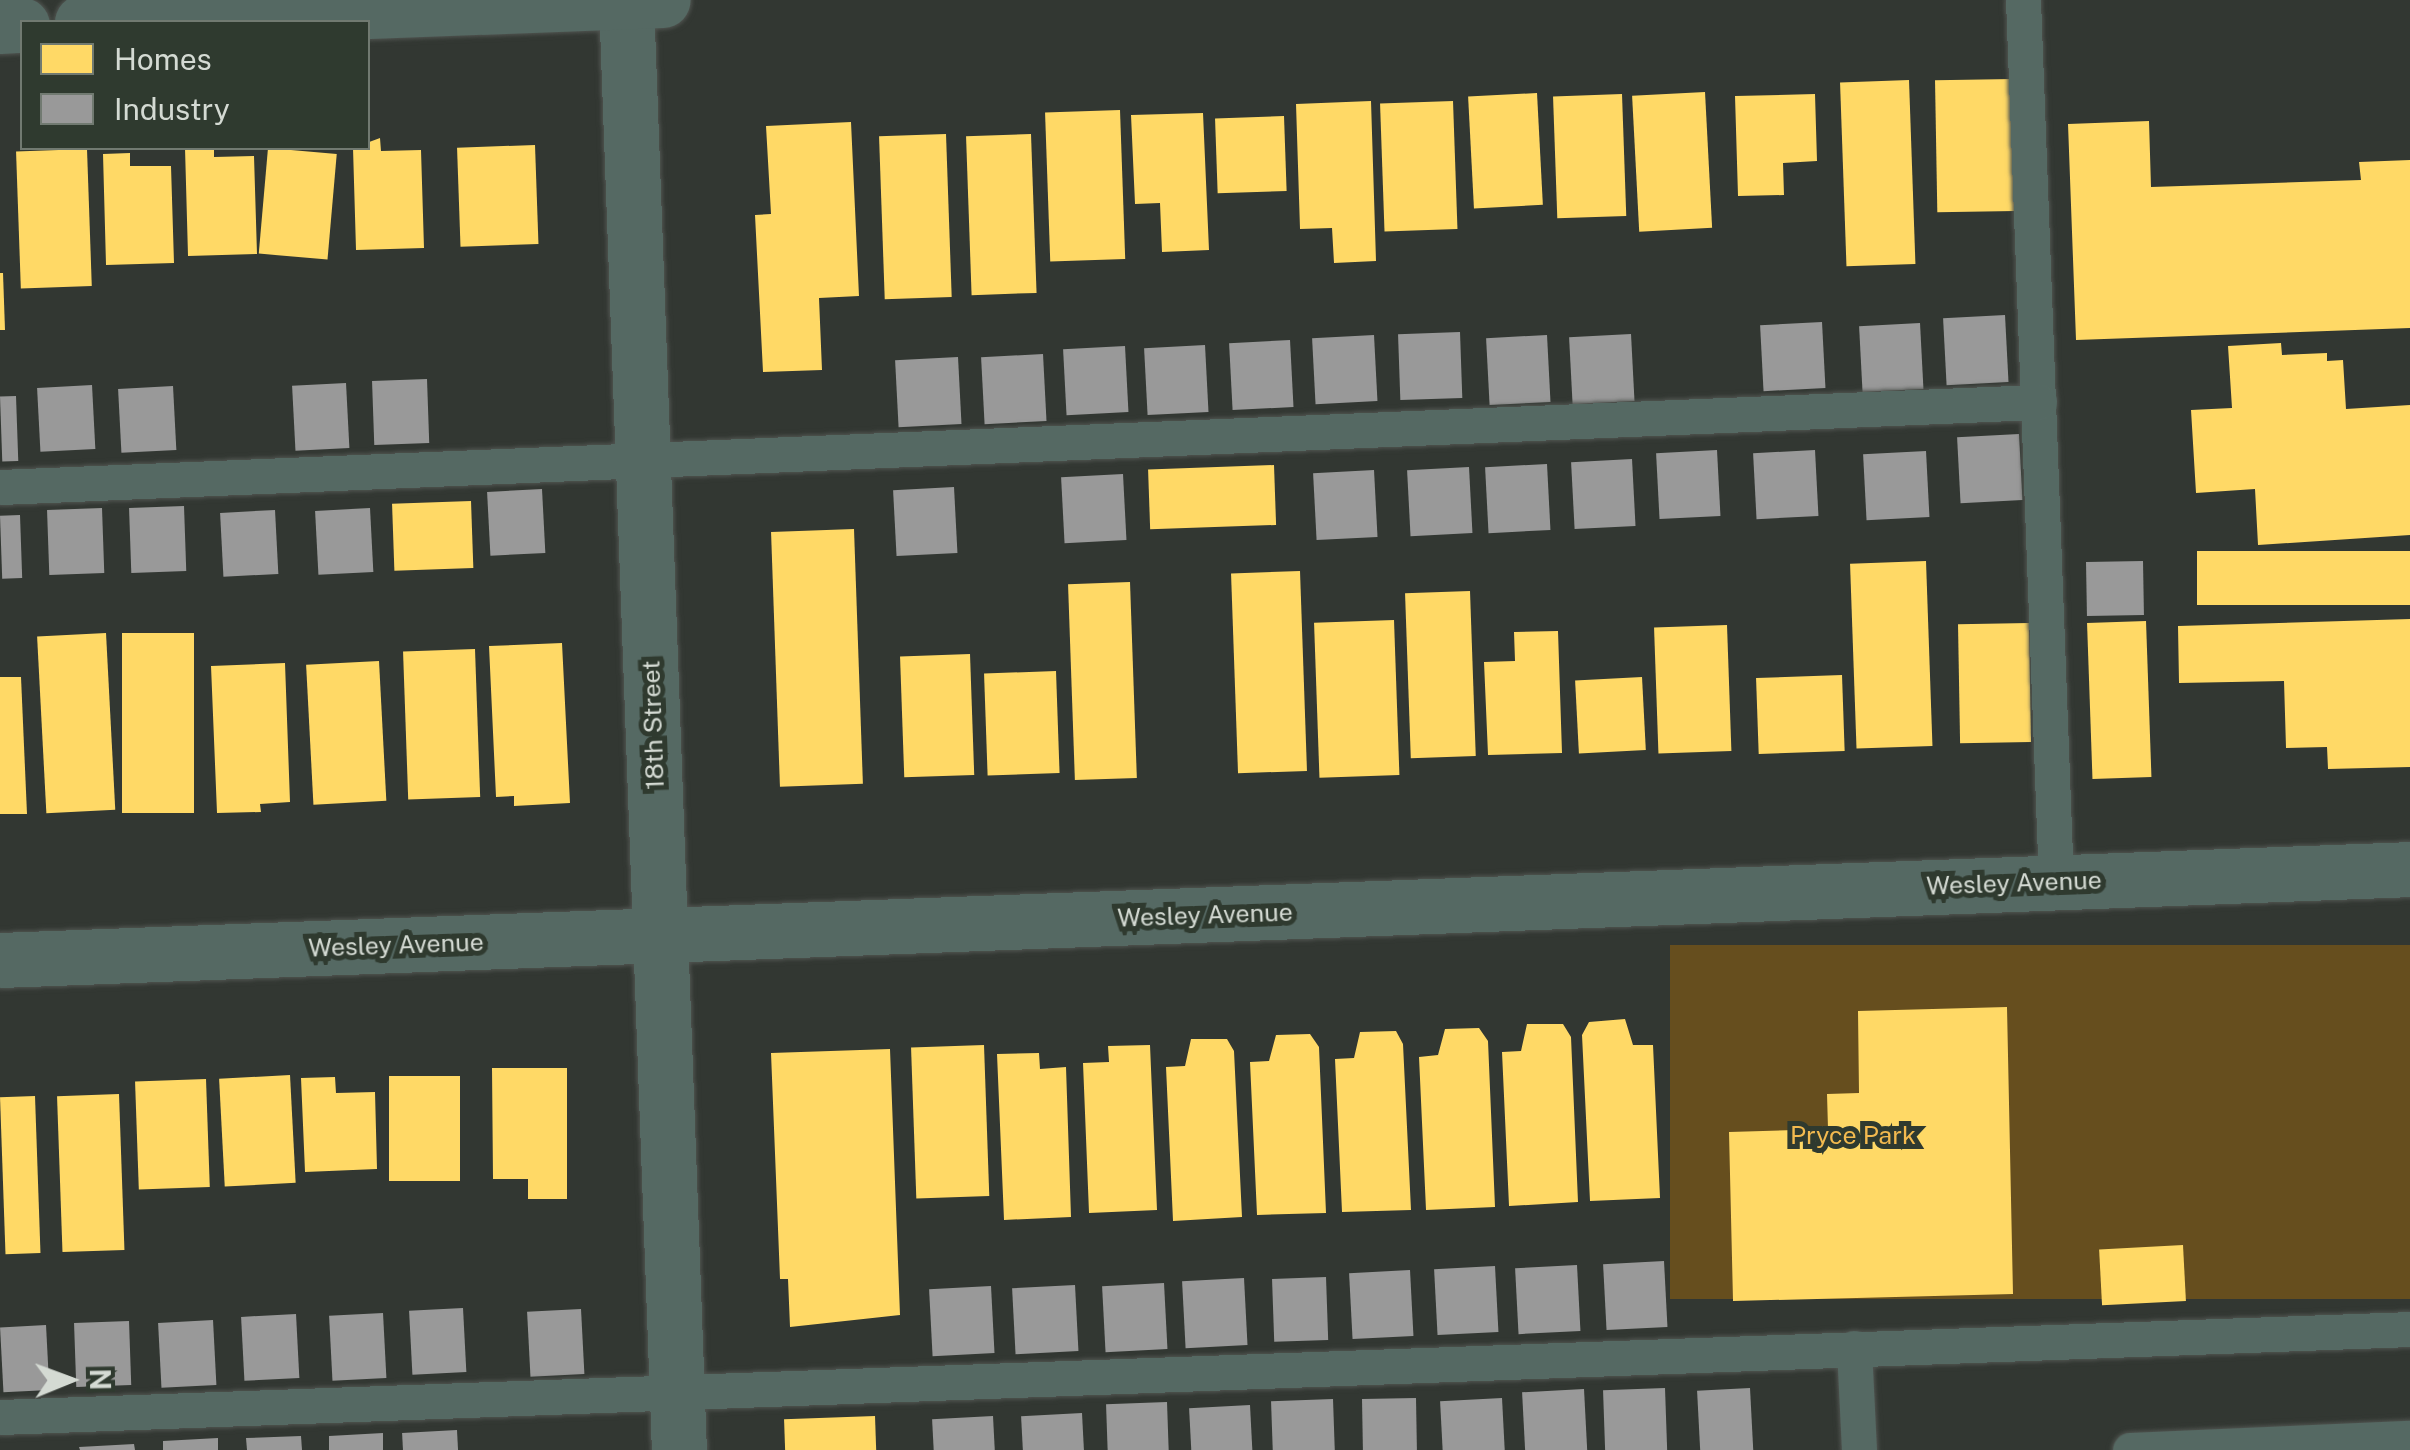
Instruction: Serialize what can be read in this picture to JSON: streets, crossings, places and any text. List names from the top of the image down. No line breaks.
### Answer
{"streets":{"street":["18th Street","Wesley Avenue"]},"crossings":[["18th Street","Wesley Avenue"]],"parks":["Pryce Park"],"legend":["Homes","Industry"],"north":"right"}
